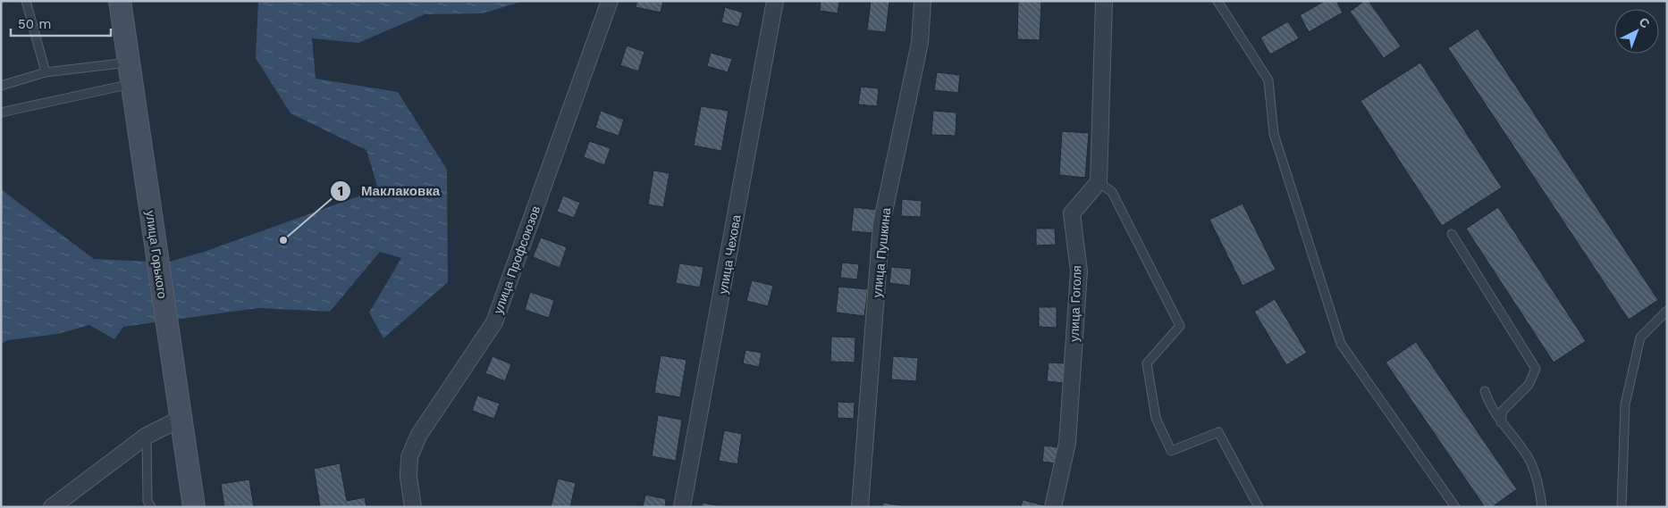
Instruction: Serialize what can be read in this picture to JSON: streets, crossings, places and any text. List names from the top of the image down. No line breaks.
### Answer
{"streets":{"street":["улица Пушкина","улица Горького","улица Чехова","улица Профсоюзов","улица Гоголя"]},"places":["Маклаковка"],"scale_bar":"50 m","north":"top right"}
